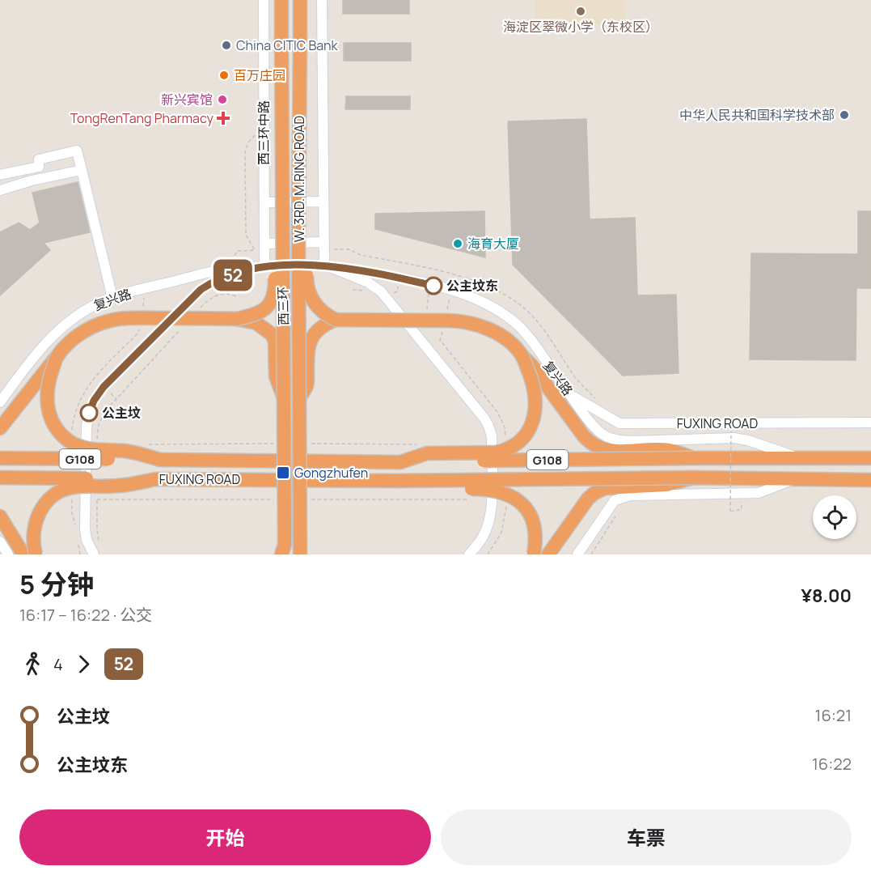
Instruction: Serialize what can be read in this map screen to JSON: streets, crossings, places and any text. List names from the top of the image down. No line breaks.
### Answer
{"streets":{"highway":["W. 3RD. M.RING ROAD","西三环","FUXING ROAD","G108"],"street":["西三环中路","复兴路"]},"crossings":[["西三环中路","复兴路"],["复兴路","FUXING ROAD"],["复兴路","G108"],["FUXING ROAD","G108"]],"places":{"other":["海淀区翠微小学（东校区）","China CITIC Bank","百万庄园","新兴宾馆","中华人民共和国科学技术部","海育大厦","公主坟东","公主坟"],"health":["TongRenTang Pharmacy"],"transit":["Gongzhufen"]},"lines":["bus line 52"],"page":{"on_map":"52","heading":["5 分钟","16:17 – 16:22 · 公交","¥8.00"],"legs":["4","52"],"list":[{"name":"公主坟","value":"16:21"},{"name":"公主坟东","value":"16:22"}],"buttons":["开始","车票"]}}
